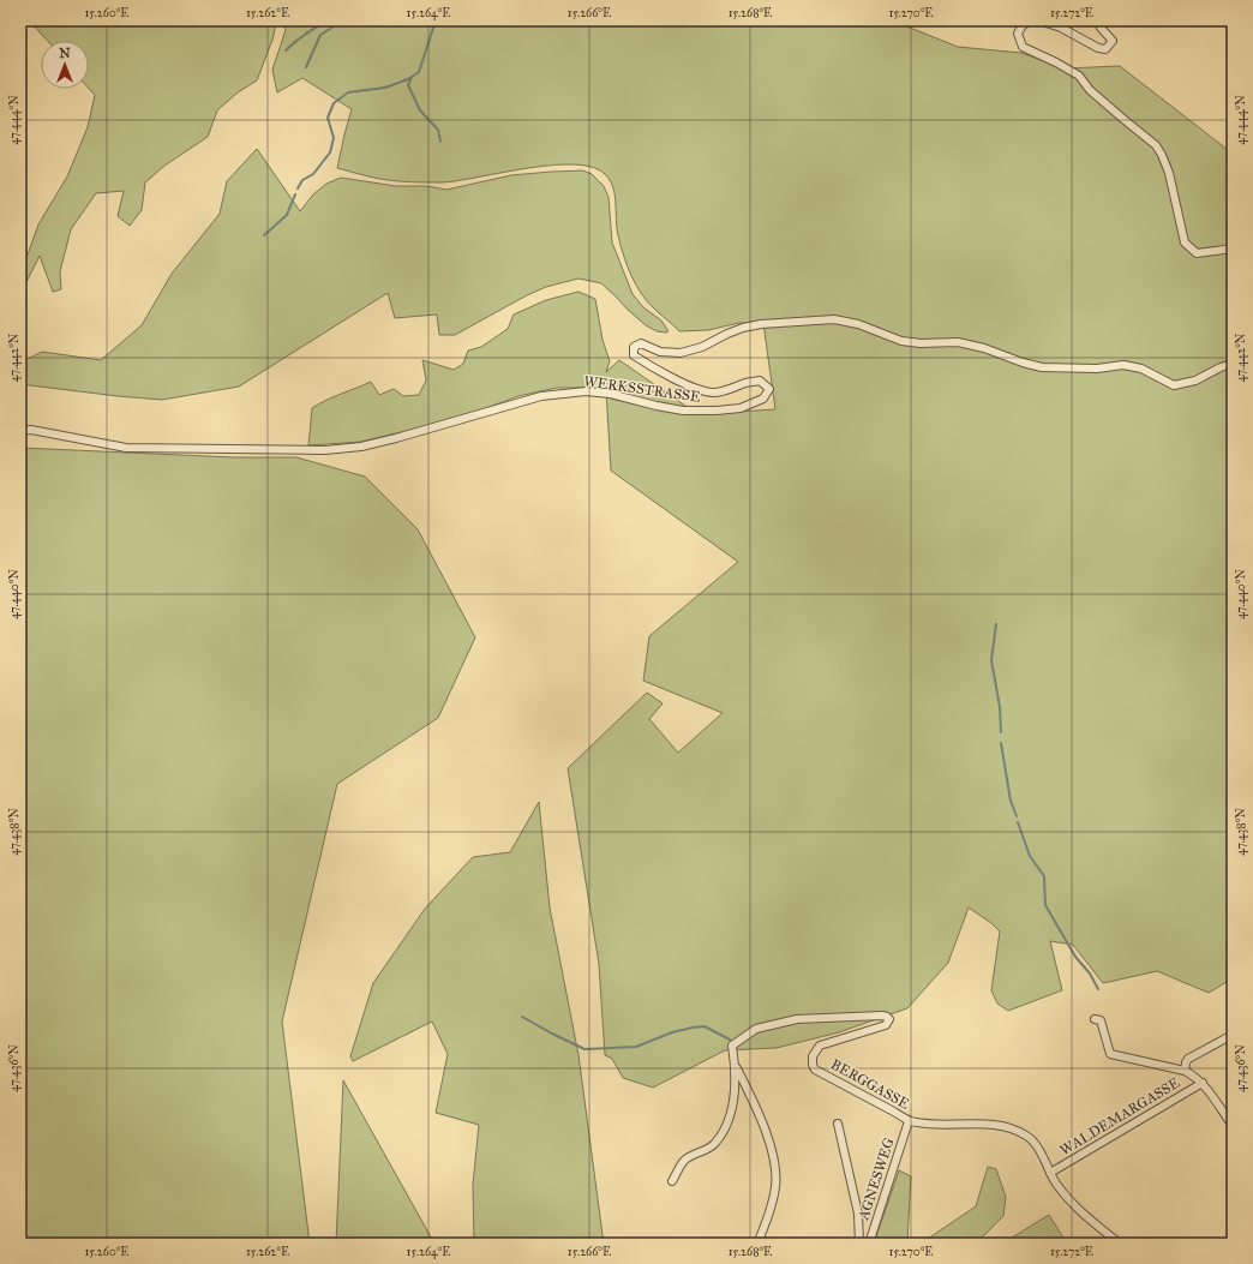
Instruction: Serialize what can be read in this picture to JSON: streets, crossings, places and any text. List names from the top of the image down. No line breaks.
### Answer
{"streets":{"street":["WERKSSTRASSE","BERGGASSE","WALDEMARGASSE","AGNESWEG"]},"crossings":[["BERGGASSE","WALDEMARGASSE"],["BERGGASSE","AGNESWEG"]],"north":"top","coordinates":["15.260°E","15.262°E","15.264°E","15.266°E","15.268°E","15.270°E","15.272°E","47.444°N","47.442°N","47.440°N","47.438°N","47.436°N"]}
